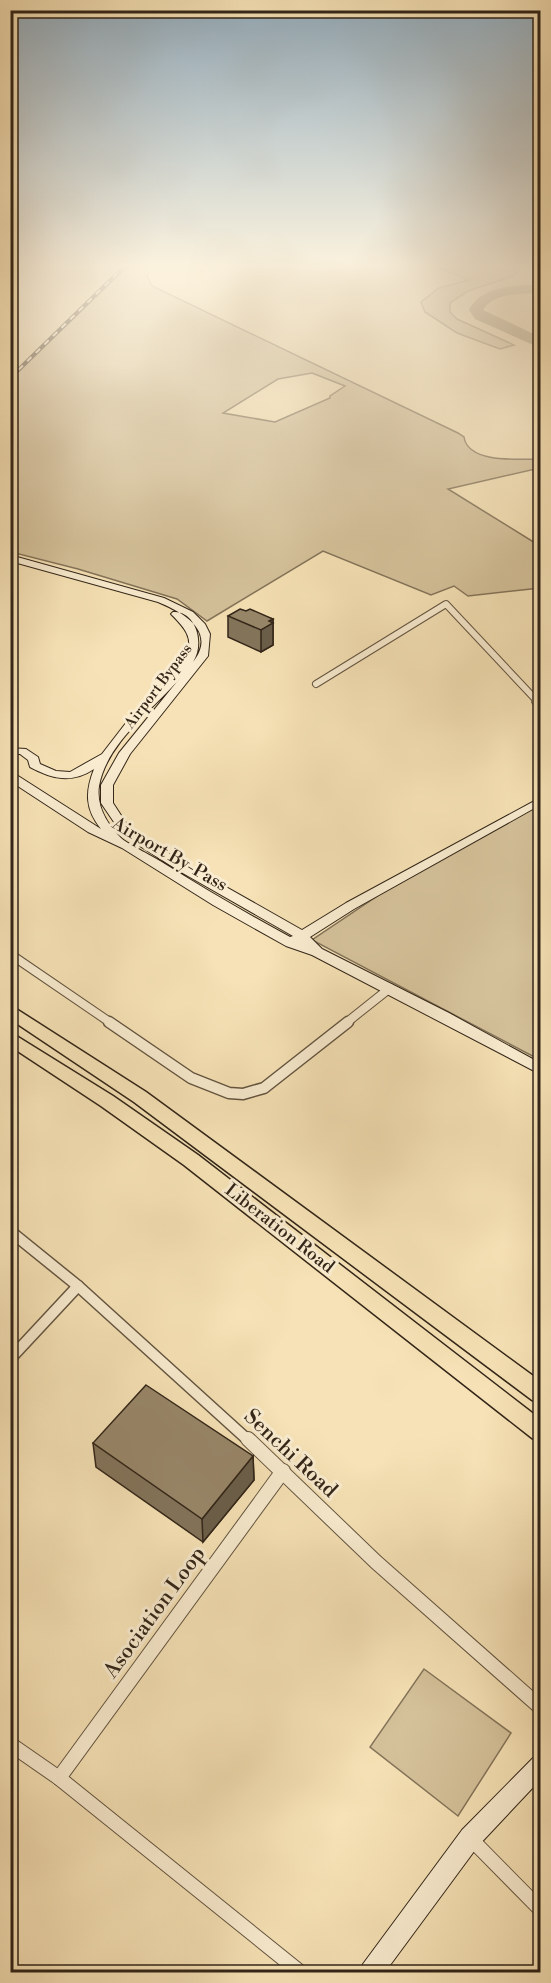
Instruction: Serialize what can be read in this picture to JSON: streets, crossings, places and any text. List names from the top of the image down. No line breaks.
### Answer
{"streets":{"highway":["Liberation Road"],"main road":["Airport Bypass","Airport By-Pass"],"street":["Senchi Road","Asociation Loop"]},"crossings":[["Airport Bypass","Airport By-Pass"],["Senchi Road","Asociation Loop"]]}
